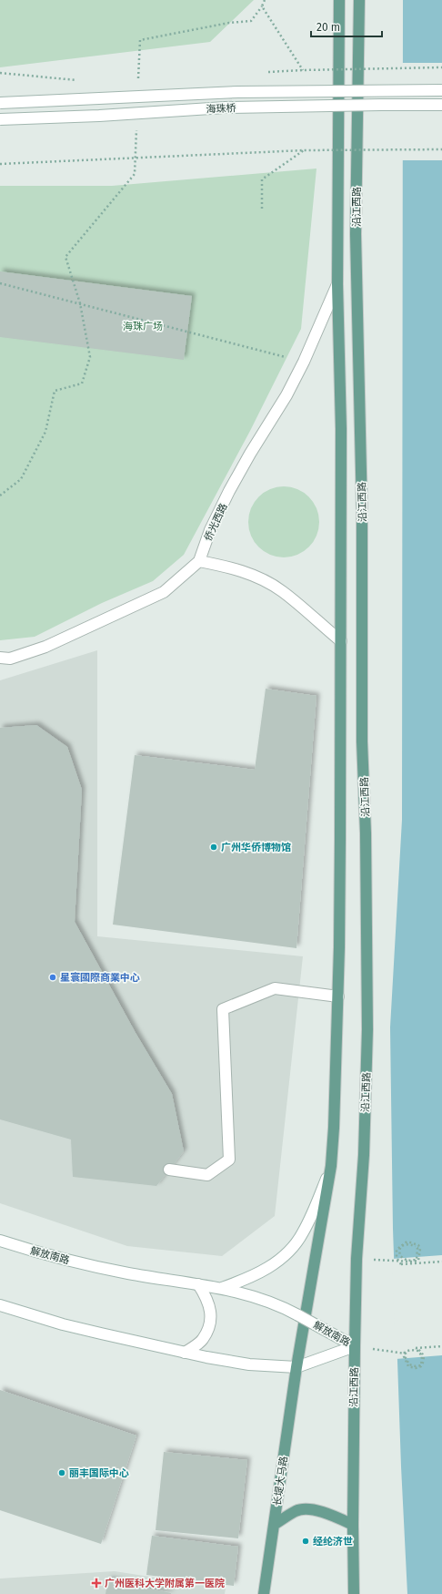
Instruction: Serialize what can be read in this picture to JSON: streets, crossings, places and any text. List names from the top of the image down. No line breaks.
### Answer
{"streets":{"main road":["海珠桥","沿江西路","侨光西路","解放南路","长堤大马路"]},"crossings":[["沿江西路","侨光西路"],["沿江西路","解放南路"],["沿江西路","长堤大马路"],["解放南路","长堤大马路"]],"parks":["海珠广场"],"places":{"other":["广州华侨博物馆","星寰國際商業中心","丽丰国际中心","经纶济世"],"health":["广州医科大学附属第一医院"]},"scale_bar":"20 m"}
